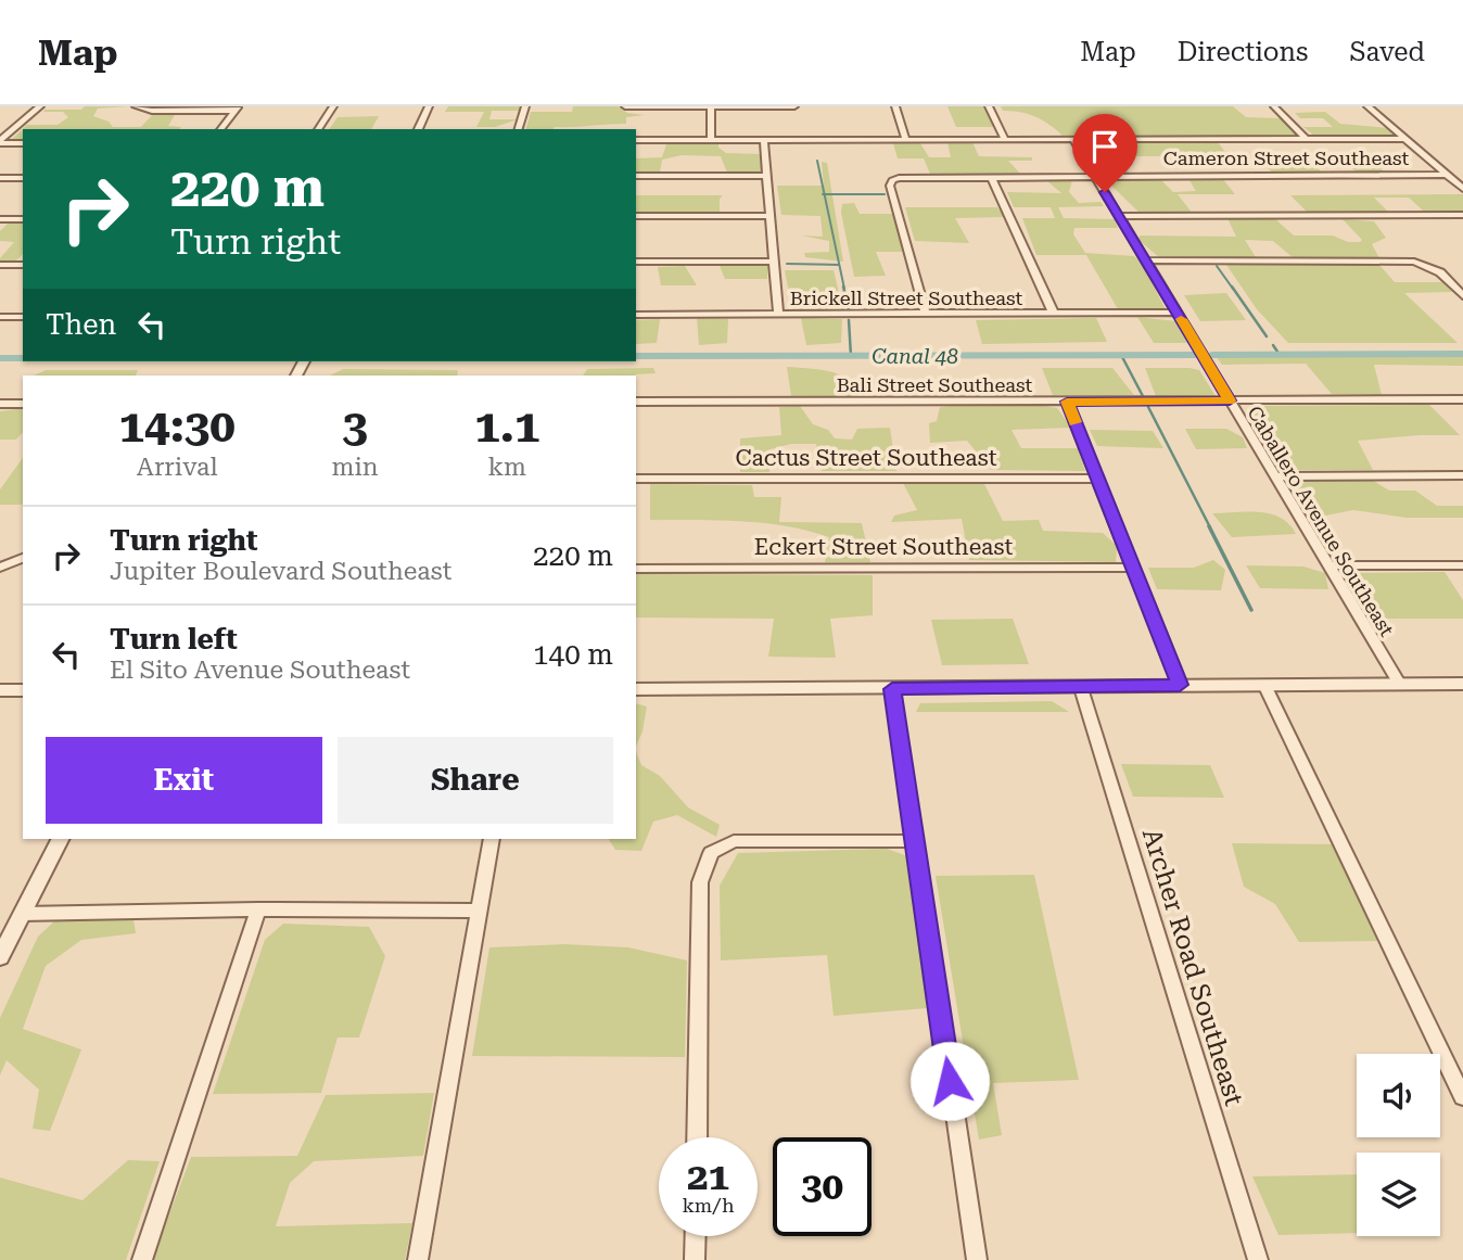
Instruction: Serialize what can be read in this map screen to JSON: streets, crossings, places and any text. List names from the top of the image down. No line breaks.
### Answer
{"streets":{"street":["Cameron Street Southeast","Brickell Street Southeast","Bali Street Southeast","Cactus Street Southeast","Caballero Avenue Southeast","Eckert Street Southeast","Archer Road Southeast"]},"crossings":[["Cameron Street Southeast","Brickell Street Southeast"],["Cameron Street Southeast","Caballero Avenue Southeast"],["Brickell Street Southeast","Caballero Avenue Southeast"],["Bali Street Southeast","Caballero Avenue Southeast"]],"water":["Canal 48"],"page":{"header":"Map","nav":["Map","Directions","Saved"],"turn":["220 m","Turn right"],"then":"Then","eta":["14:30","Arrival","3","min","1.1","km"],"list":[{"name":"Turn right","note":"Jupiter Boulevard Southeast","value":"220 m"},{"name":"Turn left","note":"El Sito Avenue Southeast","value":"140 m"}],"buttons":["Exit","Share"],"speed":"21 km/h","limit":"30"}}
